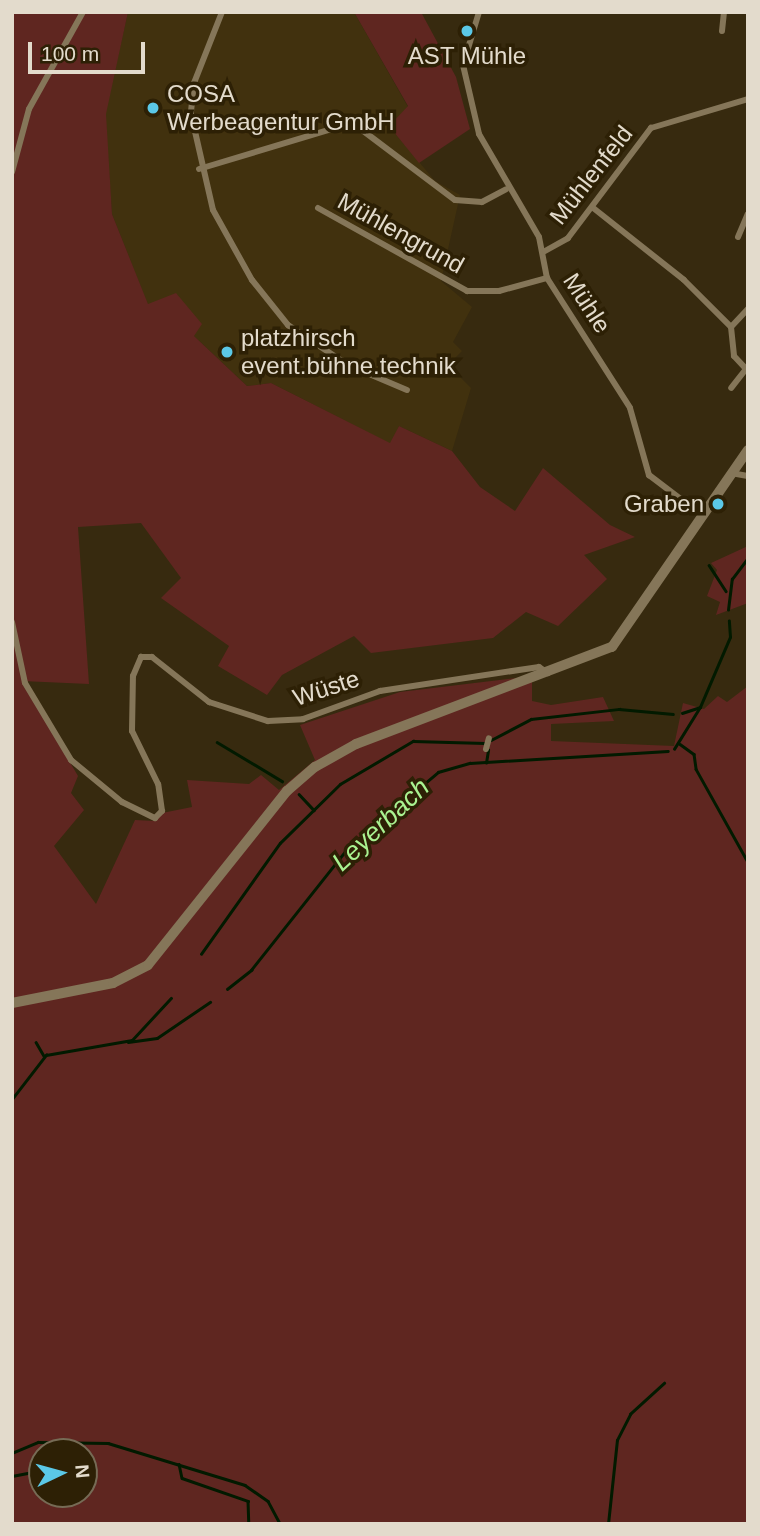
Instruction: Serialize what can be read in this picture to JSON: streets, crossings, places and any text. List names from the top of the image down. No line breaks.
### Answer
{"streets":{"street":["Mühlenfeld","Mühlengrund","Mühle","Wüste"]},"crossings":[["Mühlenfeld","Mühle"],["Mühlengrund","Mühle"]],"water":["Leyerbach"],"places":["AST Mühle","COSA Werbeagentur GmbH","platzhirsch event.bühne.technik","Graben"],"scale_bar":"100 m","north":"right"}
